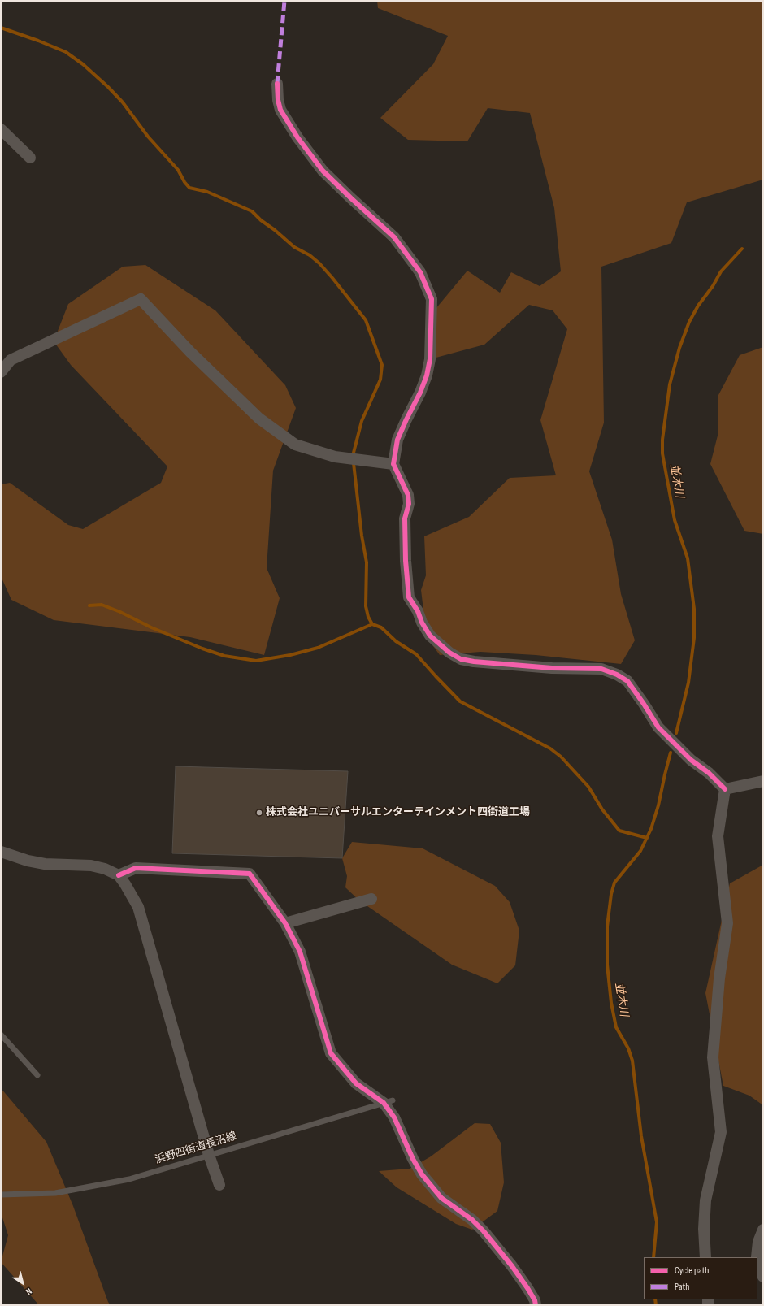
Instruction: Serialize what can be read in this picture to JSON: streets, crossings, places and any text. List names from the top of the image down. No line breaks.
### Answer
{"streets":{"lane":["浜野四街道長沼線"]},"water":["並木川"],"places":["株式会社ユニバーサルエンターテインメント四街道工場"],"legend":["Cycle path","Path"],"north":"bottom right"}
